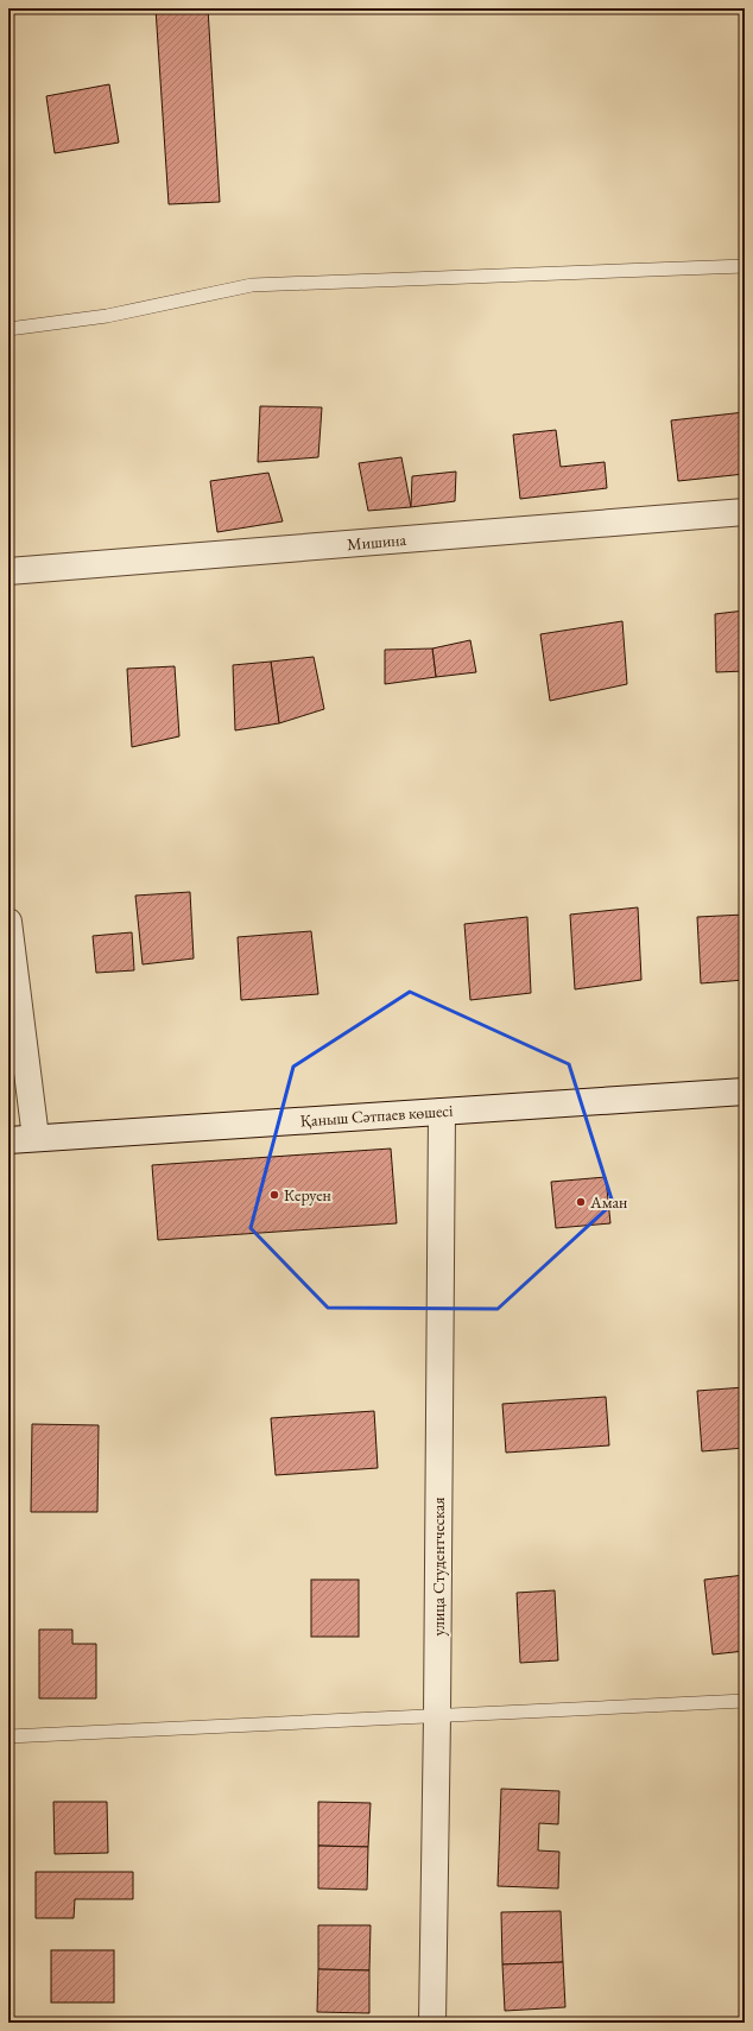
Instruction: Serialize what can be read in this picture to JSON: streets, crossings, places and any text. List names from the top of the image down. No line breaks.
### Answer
{"streets":{"street":["Мишина","Қаныш Сәтпаев көшесі","улица Студентческая"]},"crossings":[["Қаныш Сәтпаев көшесі","улица Студентческая"]],"places":["Керуен","Аман"]}
